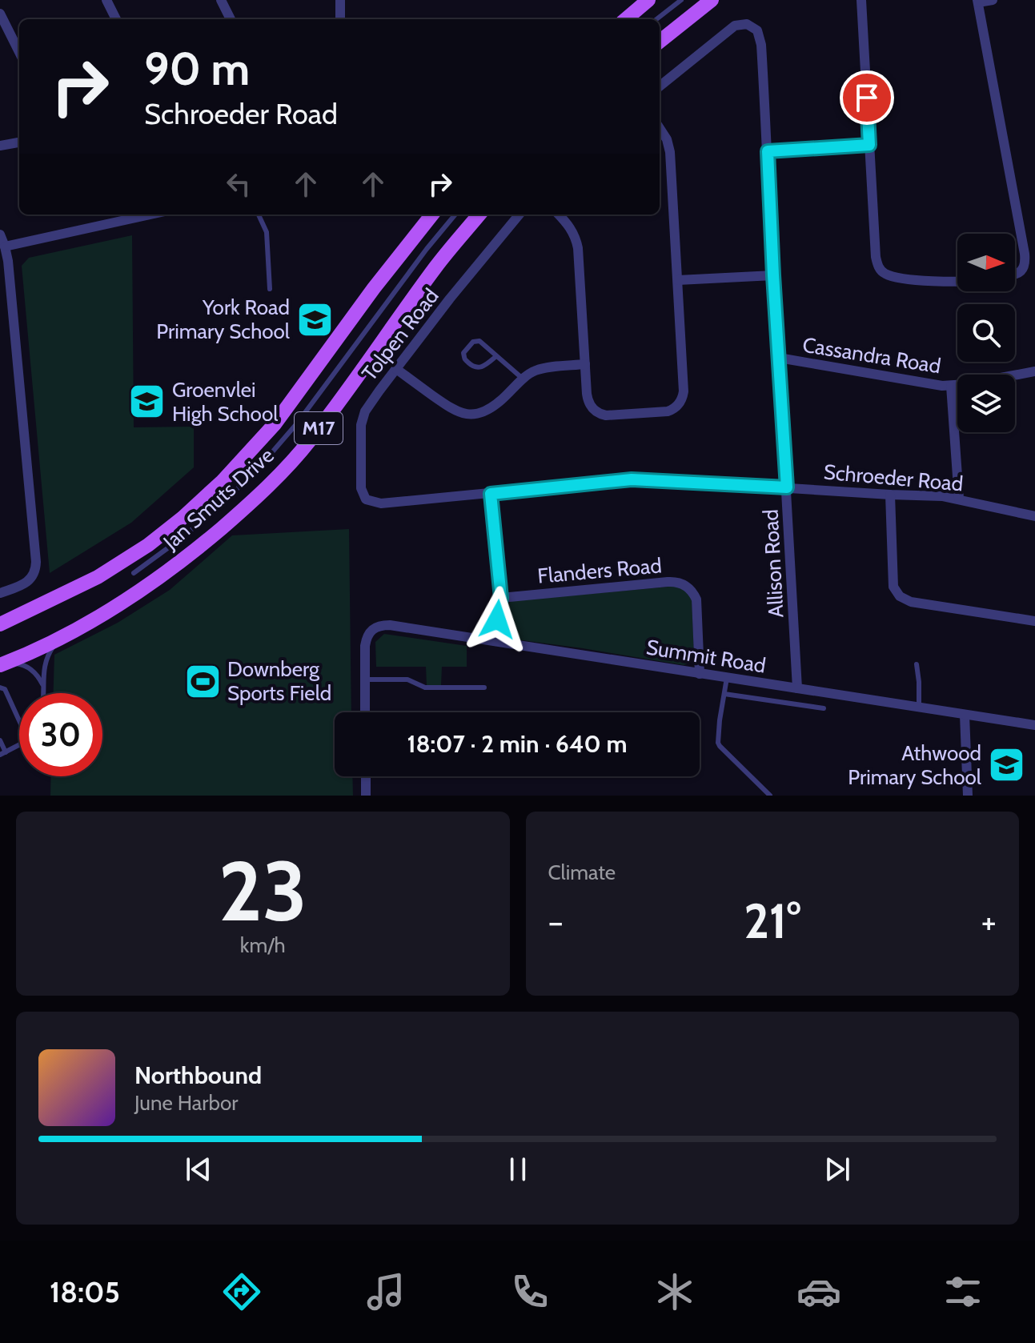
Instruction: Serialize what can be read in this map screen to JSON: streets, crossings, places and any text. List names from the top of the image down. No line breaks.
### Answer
{"streets":{"main road":["M17","Jan Smuts Drive"],"street":["Tolpen Road","Cassandra Road","Schroeder Road","Allison Road","Flanders Road","Summit Road"]},"crossings":[["Tolpen Road","Schroeder Road"],["Cassandra Road","Allison Road"],["Schroeder Road","Allison Road"],["Allison Road","Summit Road"],["Flanders Road","Summit Road"]],"places":{"school or university":["York Road Primary School","Groenvlei High School","Athwood Primary School"],"sports":["Downberg Sports Field"]},"north":"right","page":{"turn":["90 m","Schroeder Road"],"limit":"30","trip":"18:07 · 2 min · 640 m","tile":[["23","km/h"],"Climate"],"heat":["−","21°","+"],"song":["Northbound","June Harbor"],"tabs":"18:05"}}
